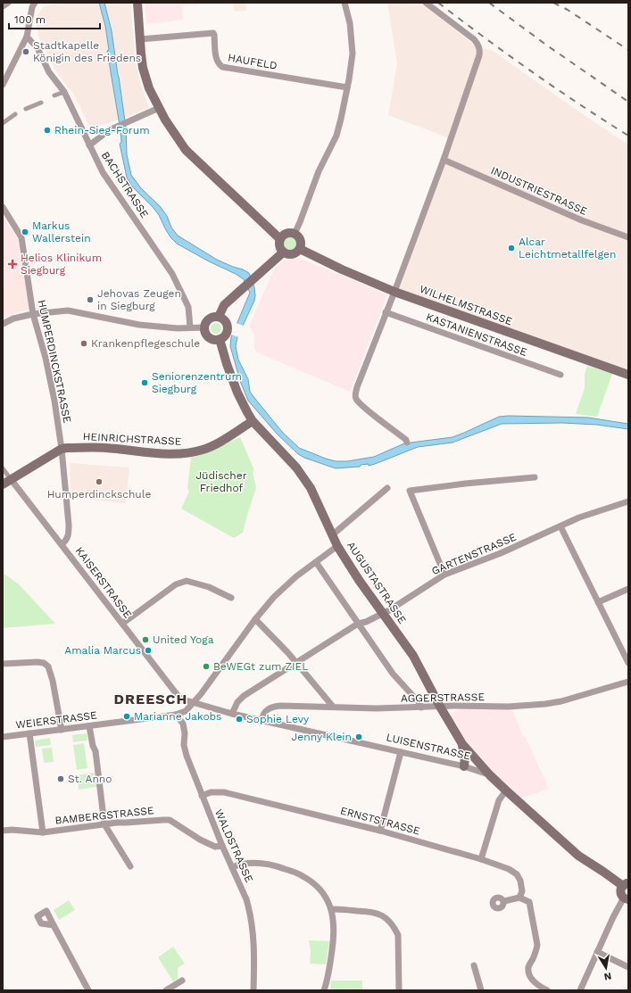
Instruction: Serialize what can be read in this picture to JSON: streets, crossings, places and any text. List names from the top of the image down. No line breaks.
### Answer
{"streets":{"main road":["WILHELMSTRASSE","HEINRICHSTRASSE","AUGUSTASTRASSE","LUISENSTRASSE"],"street":["HAUFELD","BACHSTRASSE","INDUSTRIESTRASSE","KASTANIENSTRASSE","HUMPERDINCKSTRASSE","GARTENSTRASSE","KAISERSTRASSE","AGGERSTRASSE","WEIERSTRASSE","BAMBERGSTRASSE","ERNSTSTRASSE","WALDSTRASSE"]},"crossings":[["HUMPERDINCKSTRASSE","HEINRICHSTRASSE"],["HUMPERDINCKSTRASSE","KAISERSTRASSE"],["HEINRICHSTRASSE","KAISERSTRASSE"],["HEINRICHSTRASSE","AUGUSTASTRASSE"],["GARTENSTRASSE","AUGUSTASTRASSE"],["GARTENSTRASSE","LUISENSTRASSE"],["KAISERSTRASSE","WEIERSTRASSE"],["KAISERSTRASSE","LUISENSTRASSE"],["AUGUSTASTRASSE","AGGERSTRASSE"],["AUGUSTASTRASSE","WEIERSTRASSE"],["AUGUSTASTRASSE","LUISENSTRASSE"],["AGGERSTRASSE","LUISENSTRASSE"],["WEIERSTRASSE","LUISENSTRASSE"],["WEIERSTRASSE","WALDSTRASSE"],["BAMBERGSTRASSE","WALDSTRASSE"],["ERNSTSTRASSE","WALDSTRASSE"]],"districts":["DREESCH"],"parks":["Jüdischer Friedhof"],"places":{"other":["Stadtkapelle Königin des Friedens","Rhein-Sieg-Forum","Markus Wallerstein","Alcar Leichtmetallfelgen","Jehovas Zeugen in Siegburg","Krankenpflegeschule","Seniorenzentrum Siegburg","Humperdinckschule","United Yoga","Amalia Marcus","BeWEGt zum ZIEL","Marianne Jakobs","Sophie Levy","Jenny Klein","St. Anno"],"health":["Helios Klinikum Siegburg"]},"scale_bar":"100 m","north":"bottom"}
